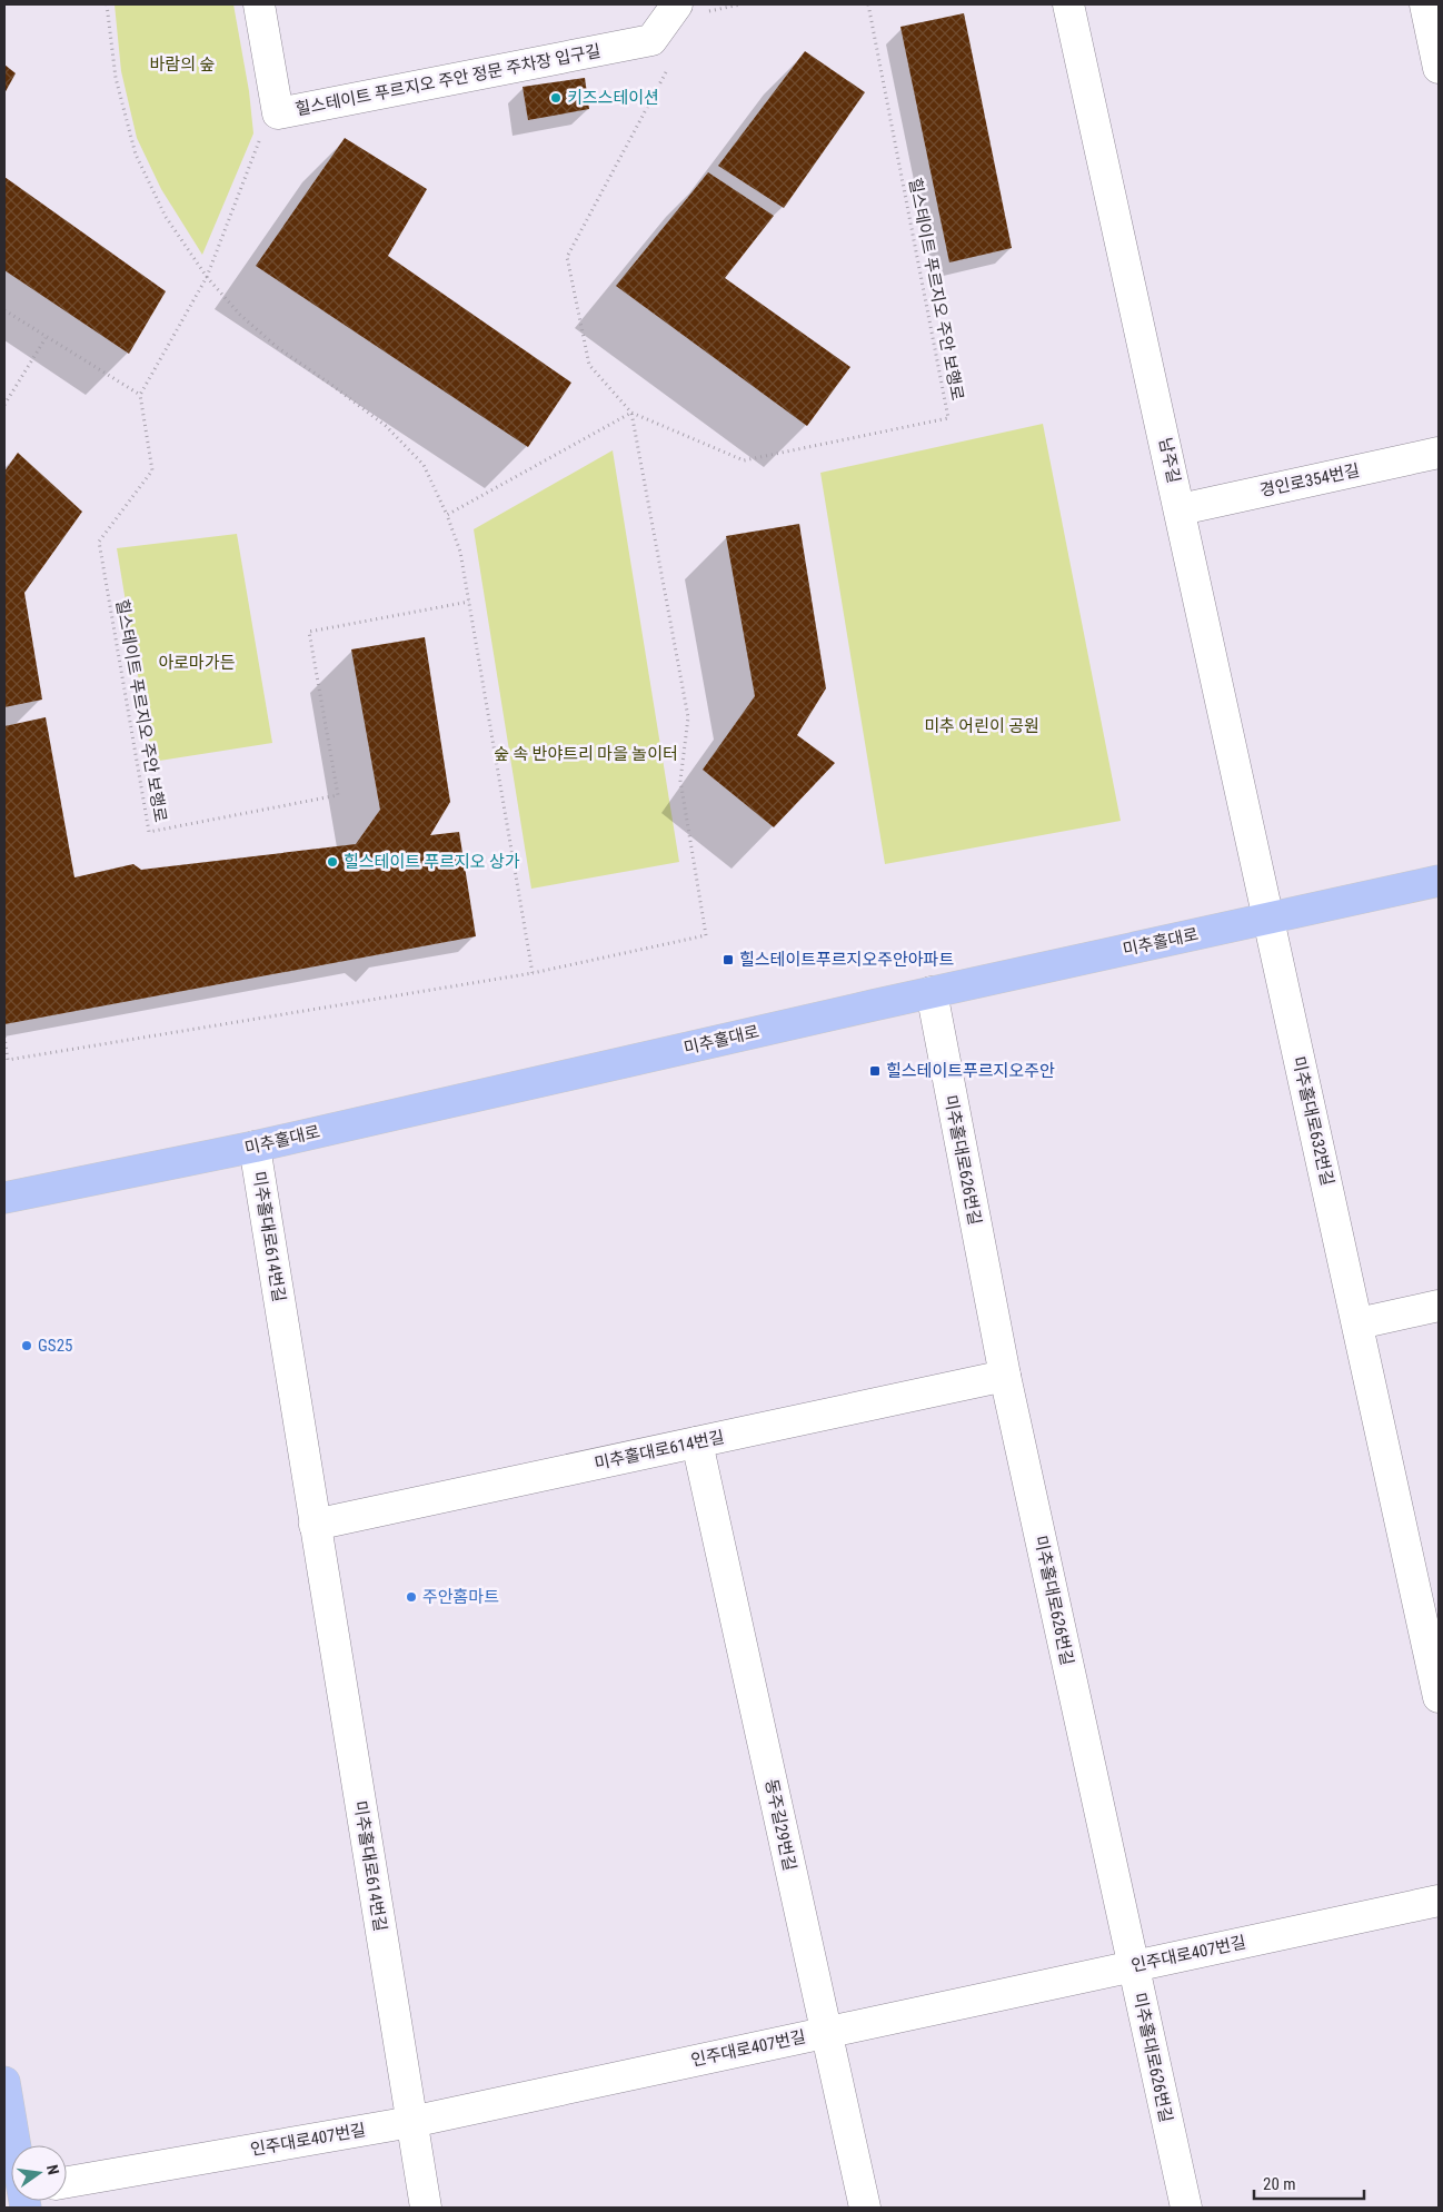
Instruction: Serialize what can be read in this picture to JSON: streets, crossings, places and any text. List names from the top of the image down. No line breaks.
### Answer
{"streets":{"main road":["미추홀대로"],"street":["힐스테이트 푸르지오 주안 정문 주차장 입구길","남주길","경인로354번길","미추홀대로632번길","미추홀대로626번길","미추홀대로614번길","동주길29번길","인주대로407번길"],"path":["힐스테이트 푸르지오 주안 보행로"]},"crossings":[["남주길","경인로354번길"],["남주길","미추홀대로"],["남주길","미추홀대로632번길"],["미추홀대로","미추홀대로632번길"],["미추홀대로","미추홀대로626번길"],["미추홀대로","미추홀대로614번길"],["미추홀대로626번길","미추홀대로614번길"],["미추홀대로626번길","인주대로407번길"],["미추홀대로614번길","동주길29번길"],["미추홀대로614번길","인주대로407번길"],["동주길29번길","인주대로407번길"]],"parks":["바람의 숲","아로마가든","미추 어린이 공원","숲 속 반야트리 마을 놀이터"],"places":{"other":["키즈스테이션","힐스테이트 푸르지오 상가","GS25","주안홈마트"],"transit":["힐스테이트푸르지오주안아파트","힐스테이트푸르지오주안"]},"scale_bar":"20 m","north":"right"}
